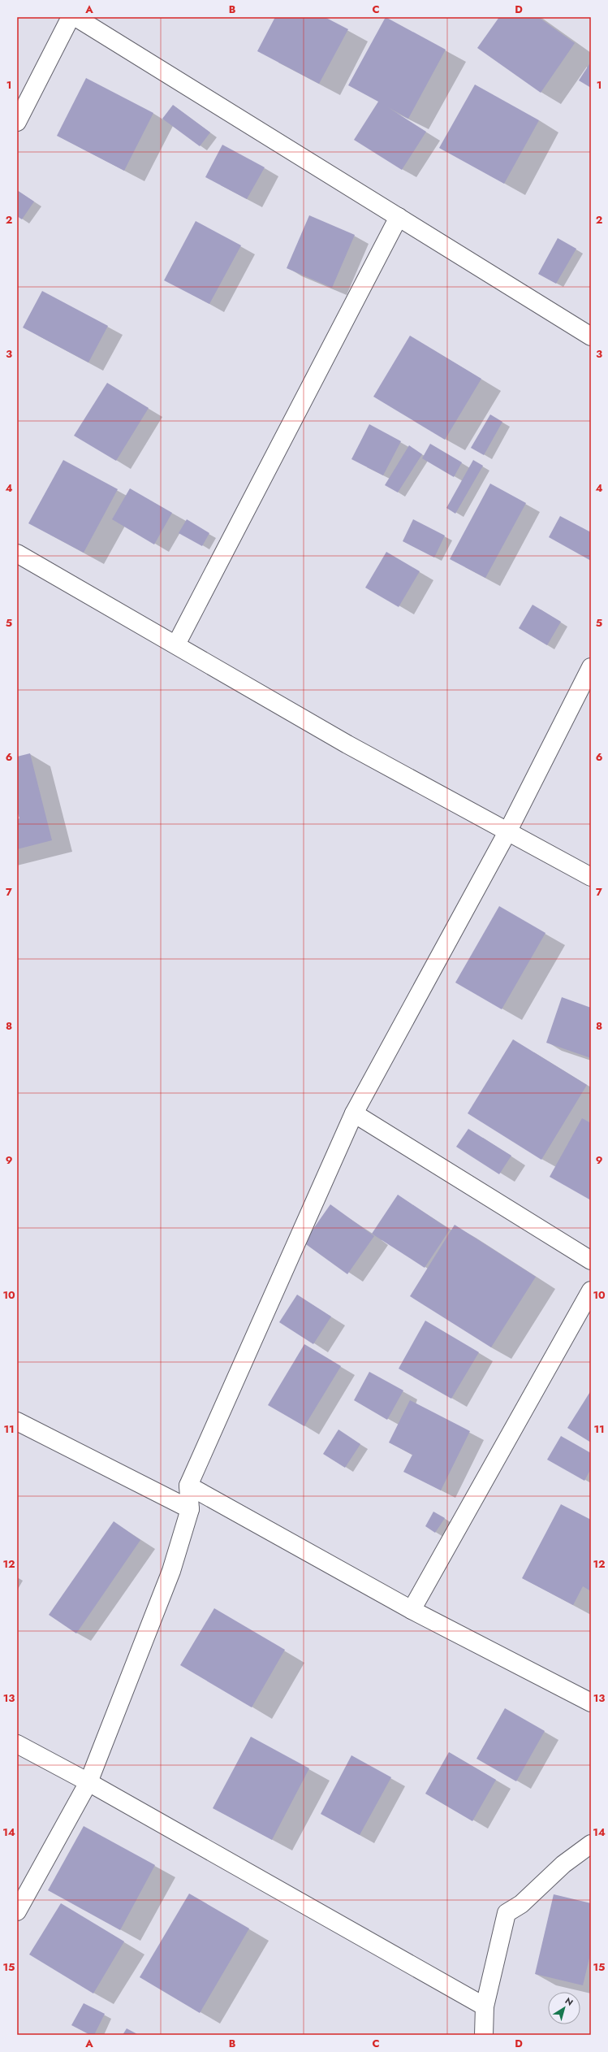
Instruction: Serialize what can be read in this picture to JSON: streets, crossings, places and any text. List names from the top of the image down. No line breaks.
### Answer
{"north":"top right","grid":{"columns":["A","B","C","D"],"rows":["1","2","3","4","5","6","7","8","9","10","11","12","13","14","15"]}}
